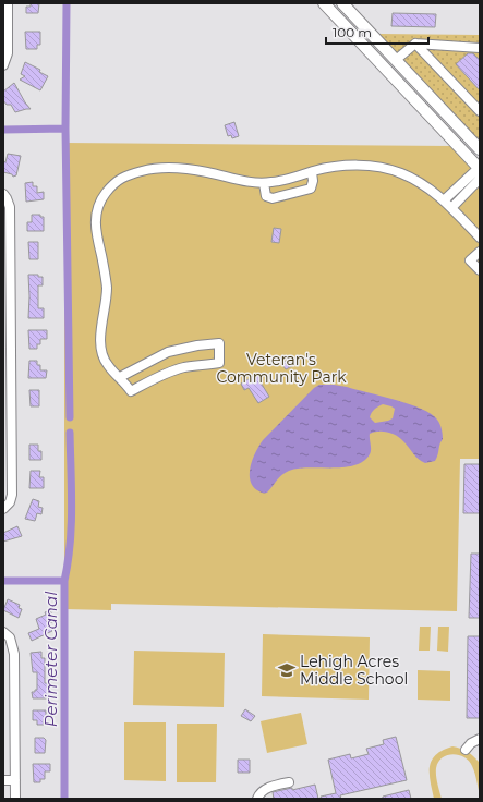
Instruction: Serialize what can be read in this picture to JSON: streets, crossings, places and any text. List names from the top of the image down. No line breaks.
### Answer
{"water":["Perimeter Canal"],"parks":["Veteran's Community Park"],"places":{"school or university":["Lehigh Acres Middle School"]},"scale_bar":"100 m"}
